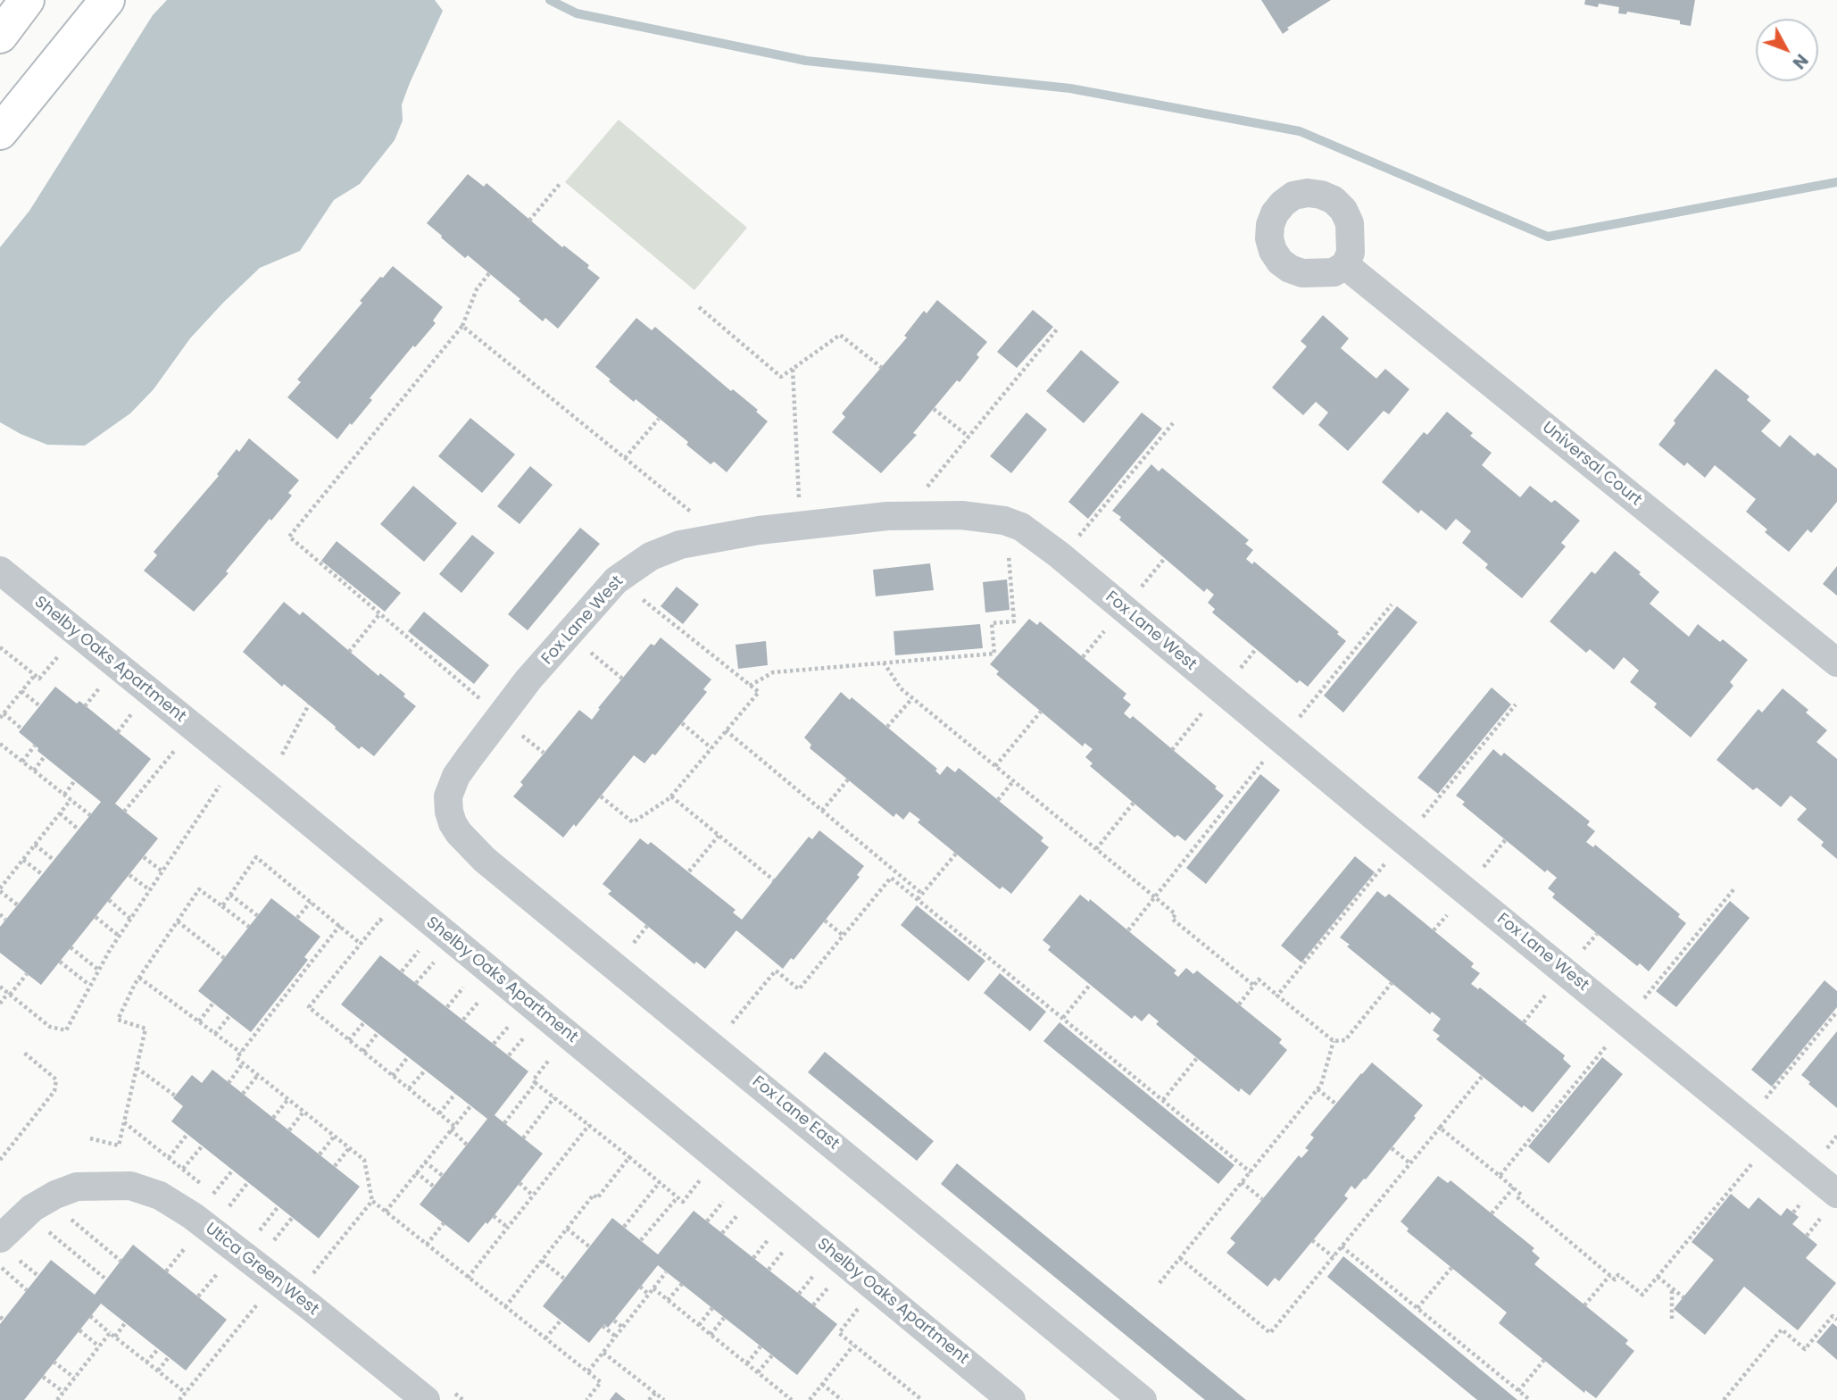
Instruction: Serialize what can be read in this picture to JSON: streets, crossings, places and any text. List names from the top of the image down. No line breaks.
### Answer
{"streets":{"street":["Universal Court","Fox Lane West","Shelby Oaks Apartment","Fox Lane East","Utica Green West"]},"crossings":[["Fox Lane West","Fox Lane East"]],"north":"bottom right"}
